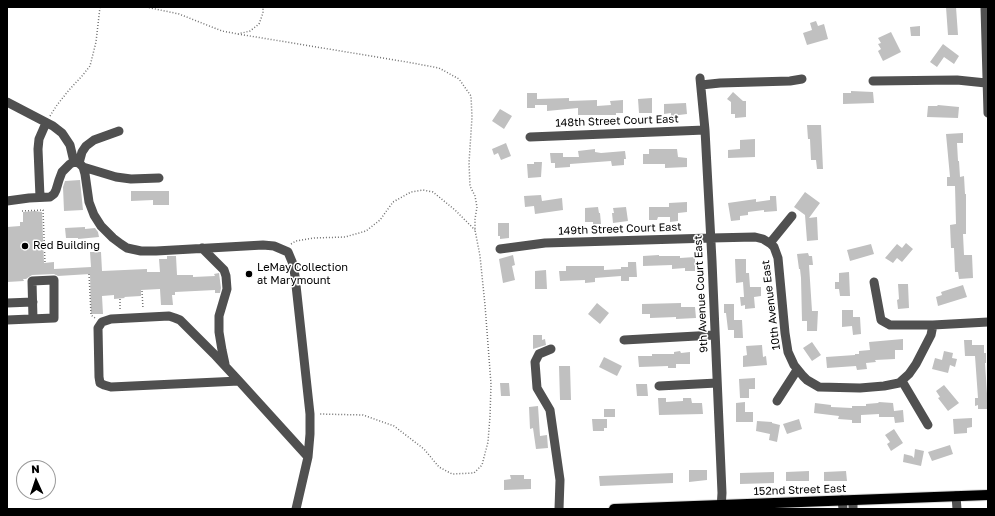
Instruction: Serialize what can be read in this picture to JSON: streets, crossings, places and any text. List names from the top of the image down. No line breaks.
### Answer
{"streets":{"main road":["152nd Street East"],"street":["148th Street Court East","149th Street Court East","9th Avenue Court East","10th Avenue East"]},"crossings":[["148th Street Court East","9th Avenue Court East"],["149th Street Court East","9th Avenue Court East"],["149th Street Court East","10th Avenue East"],["9th Avenue Court East","152nd Street East"]],"places":["Red Building","LeMay Collection at Marymount"],"north":"top"}
